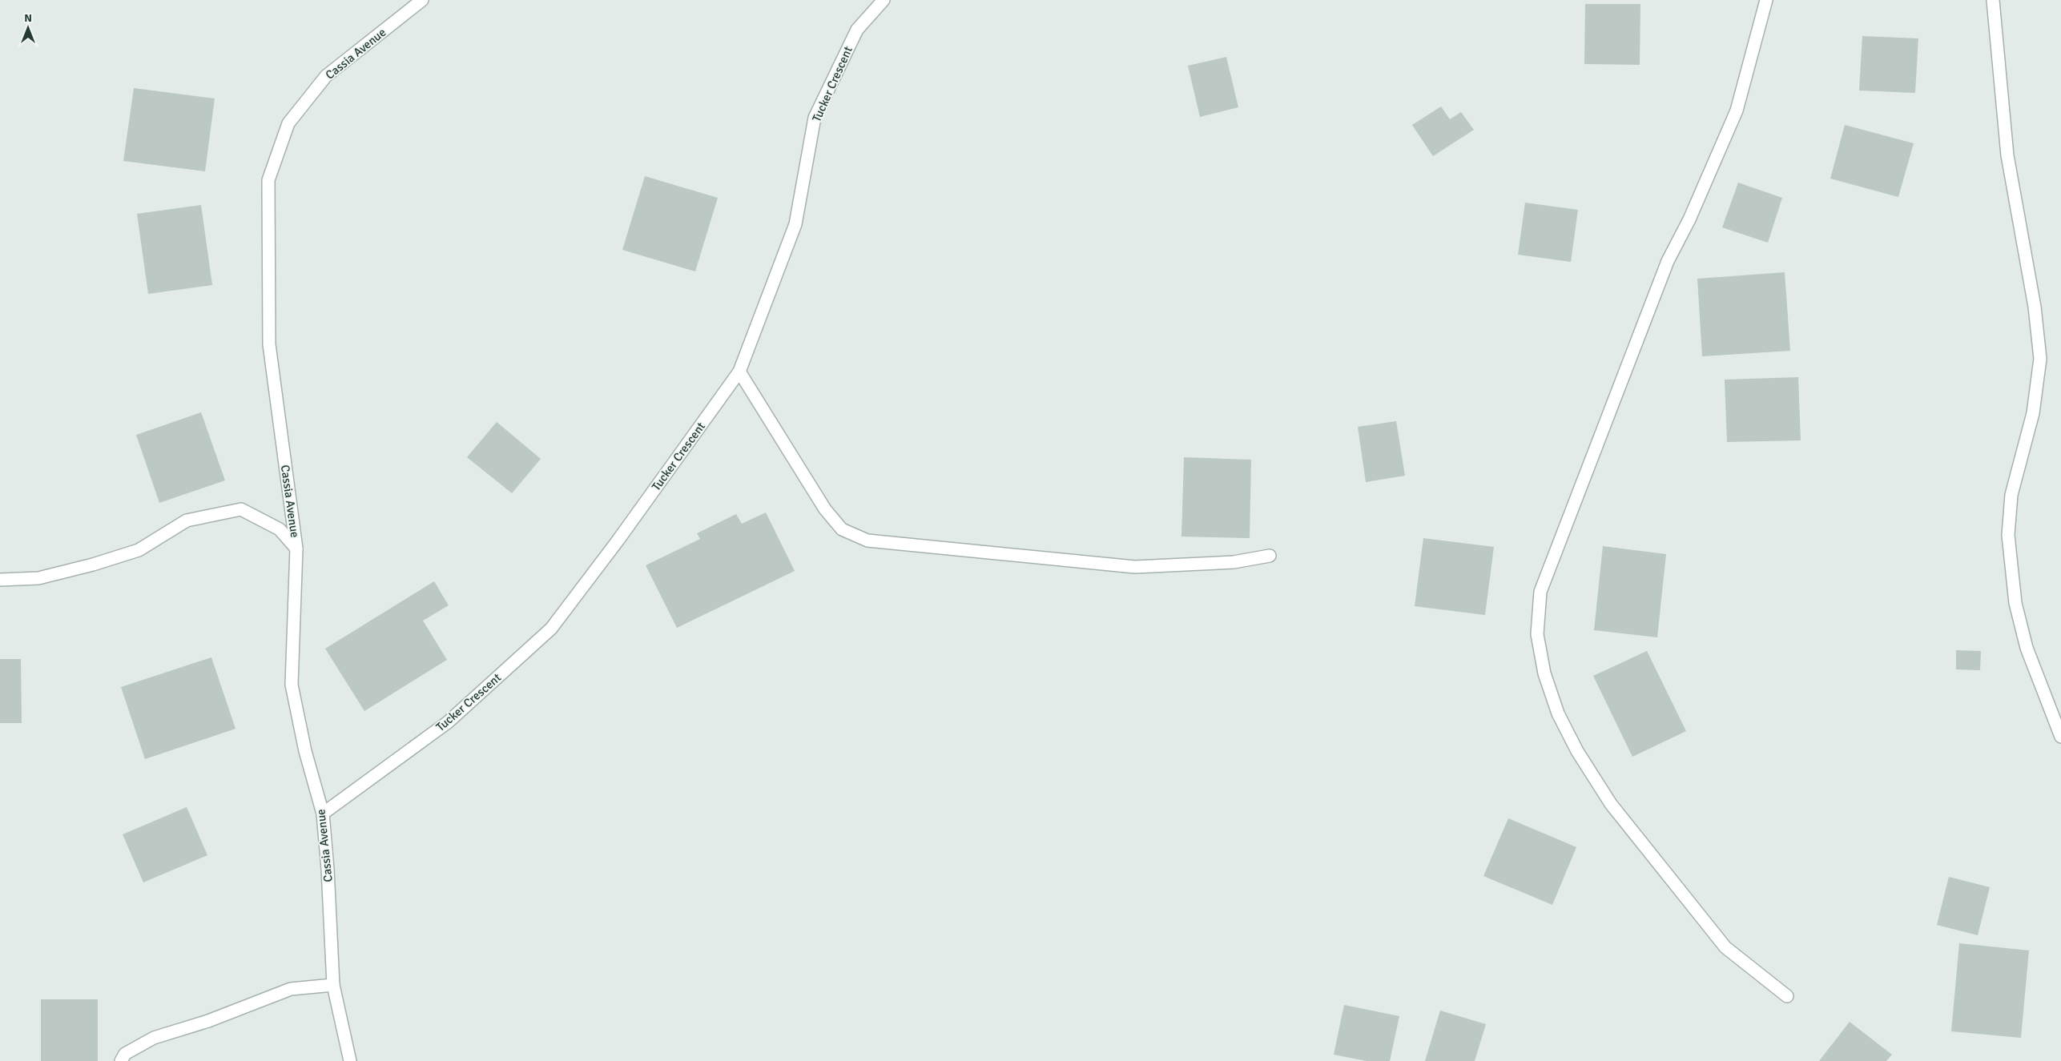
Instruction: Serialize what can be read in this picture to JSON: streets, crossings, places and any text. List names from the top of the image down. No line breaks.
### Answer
{"streets":{"street":["Cassia Avenue","Tucker Crescent"]},"crossings":[["Cassia Avenue","Tucker Crescent"]],"north":"top"}
